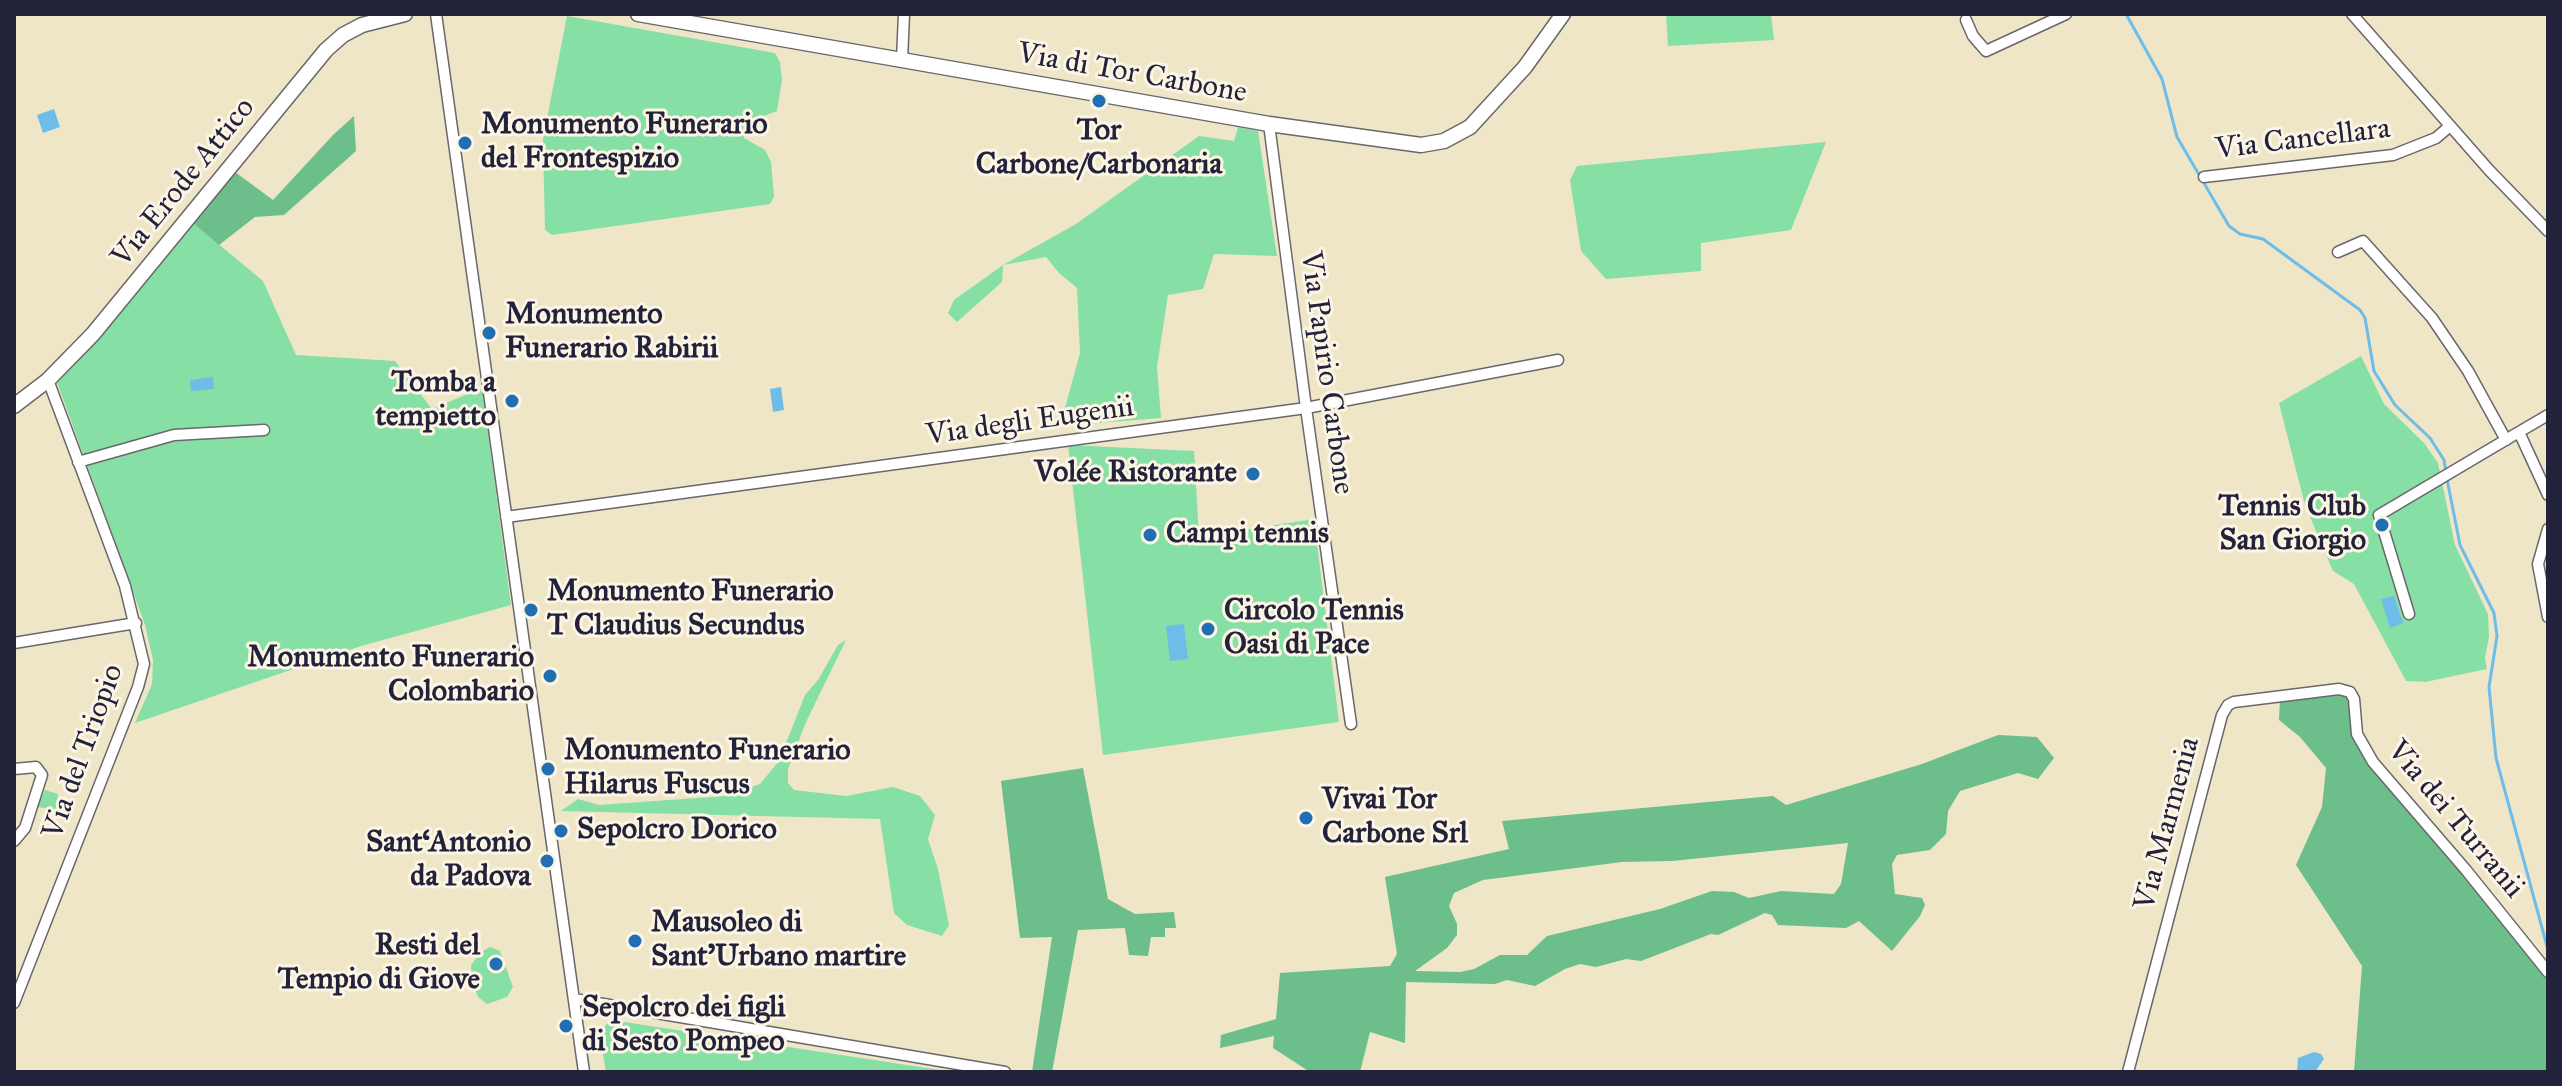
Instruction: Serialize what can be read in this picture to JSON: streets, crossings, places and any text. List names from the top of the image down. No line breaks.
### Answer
{"streets":{"main road":["Via di Tor Carbone","Via Erode Attico"],"street":["Via Cancellara","Via Papirio Carbone","Via degli Eugenii","Via del Triopio","Via dei Turranii","Via Marmenia"]},"crossings":[["Via di Tor Carbone","Via Papirio Carbone"],["Via Erode Attico","Via del Triopio"],["Via Papirio Carbone","Via degli Eugenii"],["Via dei Turranii","Via Marmenia"]],"places":["Tor Carbone/Carbonaria","Monumento Funerario del Frontespizio","Monumento Funerario Rabirii","Tomba a tempietto","Volée Ristorante","Tennis Club San Giorgio","Campi tennis","Monumento Funerario T Claudius Secundus","Circolo Tennis Oasi di Pace","Monumento Funerario Colombario","Monumento Funerario Hilarus Fuscus","Vivai Tor Carbone Srl","Sepolcro Dorico","Sant‘Antonio da Padova","Mausoleo di Sant'Urbano martire","Resti del Tempio di Giove","Sepolcro dei figli di Sesto Pompeo"]}
